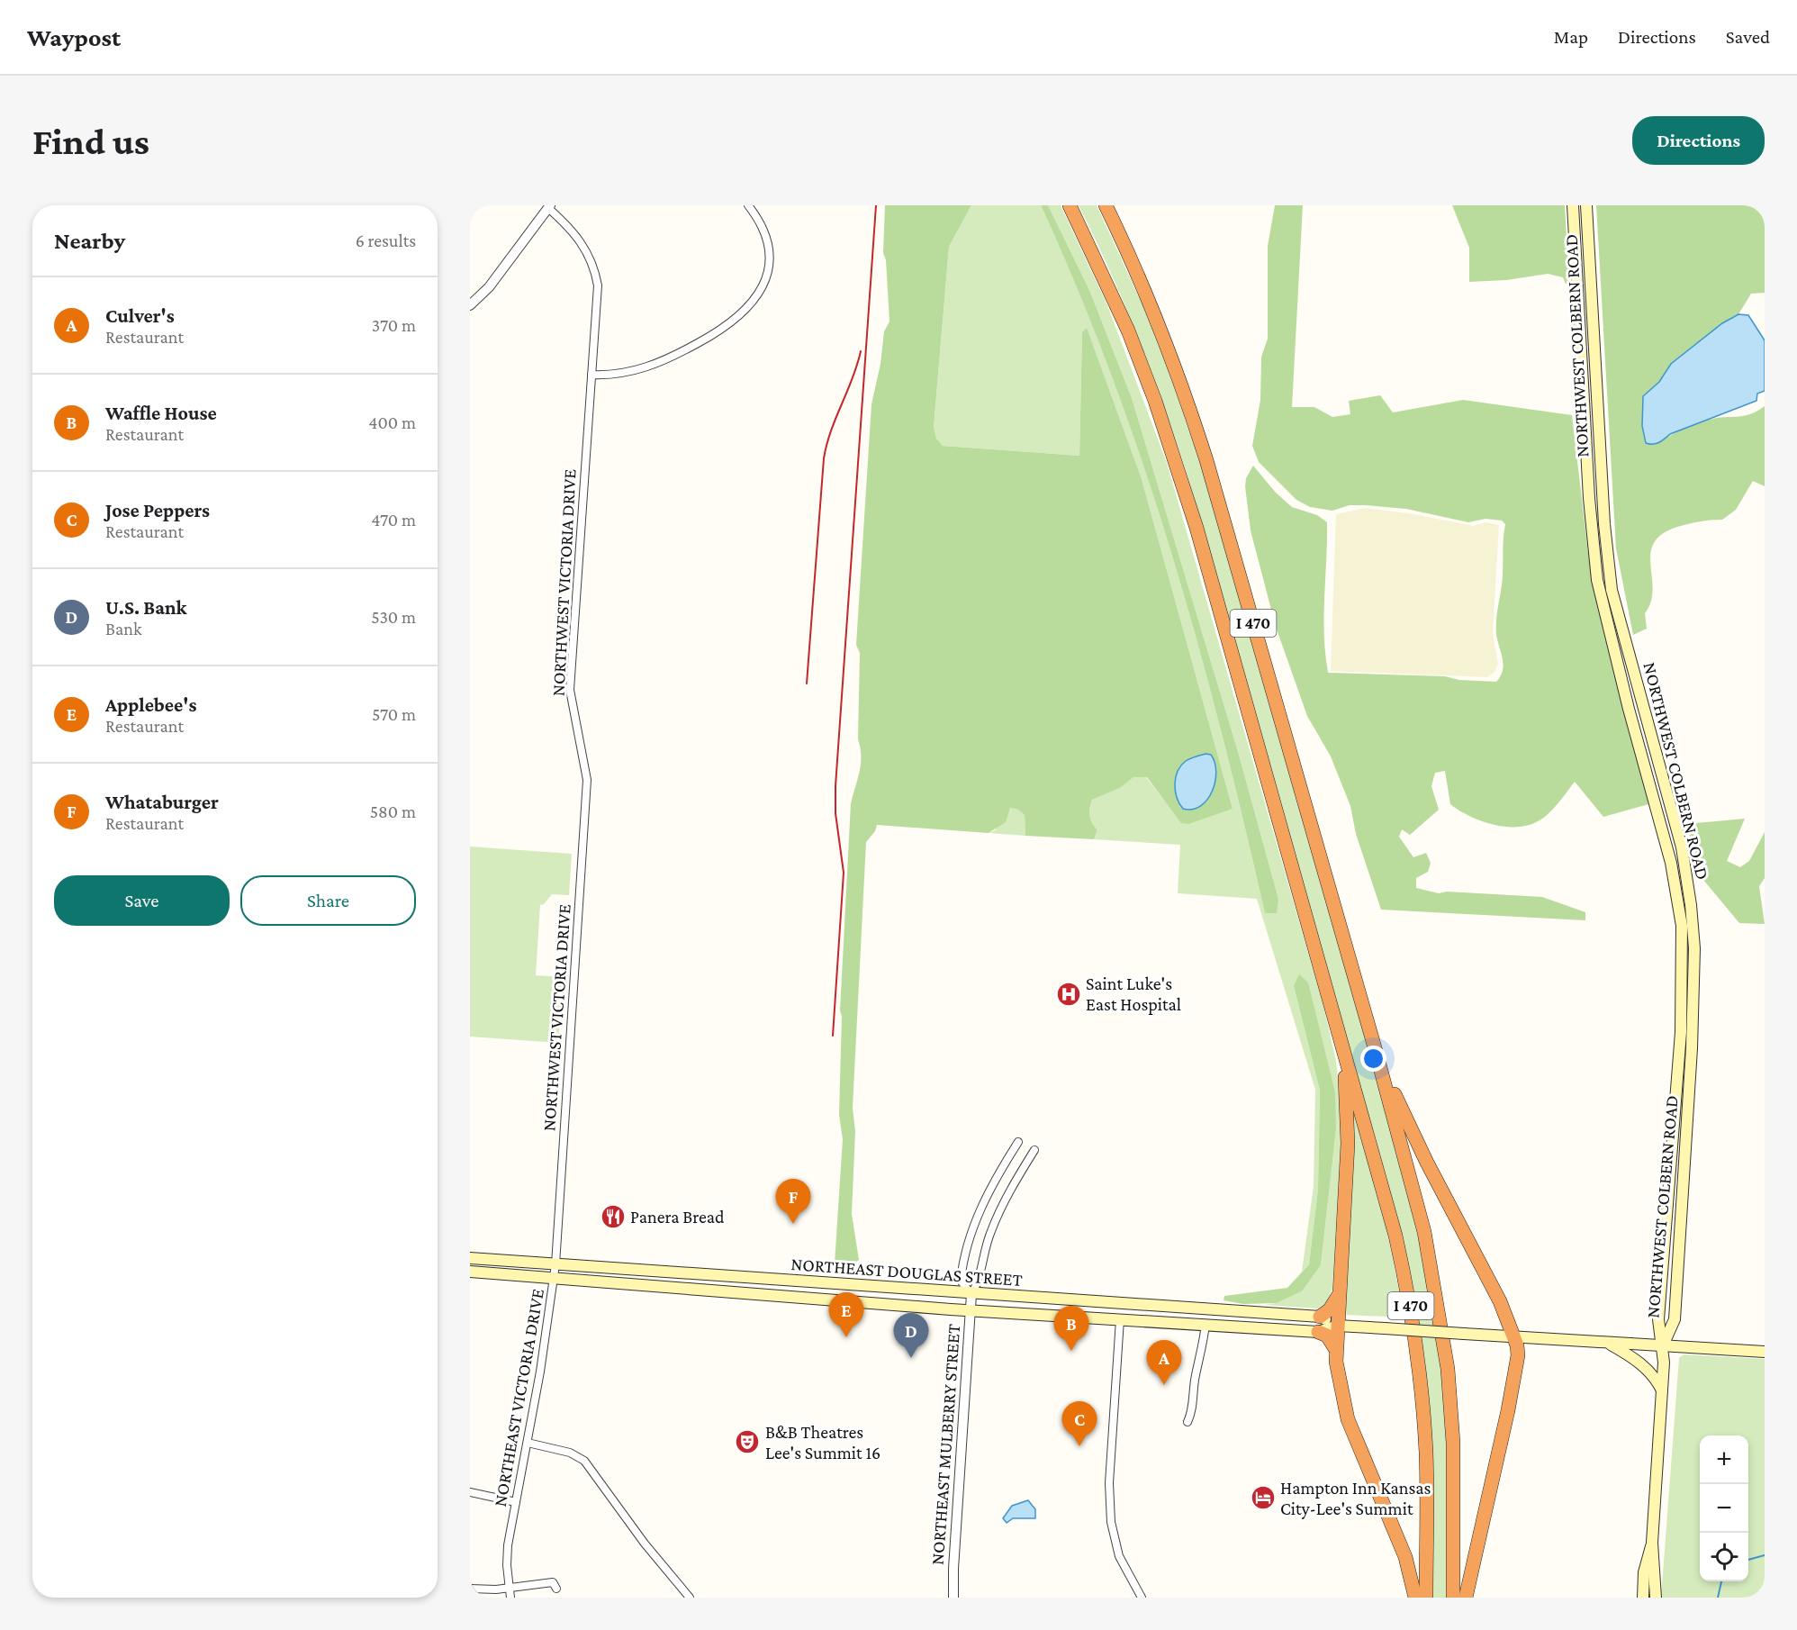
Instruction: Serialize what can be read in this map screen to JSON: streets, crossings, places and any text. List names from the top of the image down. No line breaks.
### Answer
{"streets":{"highway":["I 470"],"main road":["NORTHWEST COLBERN ROAD","NORTHEAST DOUGLAS STREET"],"street":["NORTHWEST VICTORIA DRIVE","NORTHEAST VICTORIA DRIVE","NORTHEAST MULBERRY STREET"]},"crossings":[["NORTHWEST COLBERN ROAD","NORTHEAST DOUGLAS STREET"],["NORTHWEST VICTORIA DRIVE","NORTHEAST VICTORIA DRIVE"],["NORTHEAST DOUGLAS STREET","NORTHEAST VICTORIA DRIVE"],["NORTHEAST DOUGLAS STREET","NORTHEAST MULBERRY STREET"]],"places":{"hospital":["Saint Luke's East Hospital"],"restaurant":["Panera Bread"],"theatre":["B&B Theatres Lee's Summit 16"],"hotel":["Hampton Inn Kansas City-Lee's Summit"]},"page":{"header":"Waypost","nav":["Map","Directions","Saved"],"buttons":["Directions",["Save","Share"]],"title":"Find us","heading":["Nearby","6 results"],"list":[{"mark":"A","name":"Culver's","note":"Restaurant","value":"370 m"},{"mark":"B","name":"Waffle House","note":"Restaurant","value":"400 m"},{"mark":"C","name":"Jose Peppers","note":"Restaurant","value":"470 m"},{"mark":"D","name":"U.S. Bank","note":"Bank","value":"530 m"},{"mark":"E","name":"Applebee's","note":"Restaurant","value":"570 m"},{"mark":"F","name":"Whataburger","note":"Restaurant","value":"580 m"}],"pins":["F","E","B","D","A","C"],"map_buttons":["+","−"]}}
